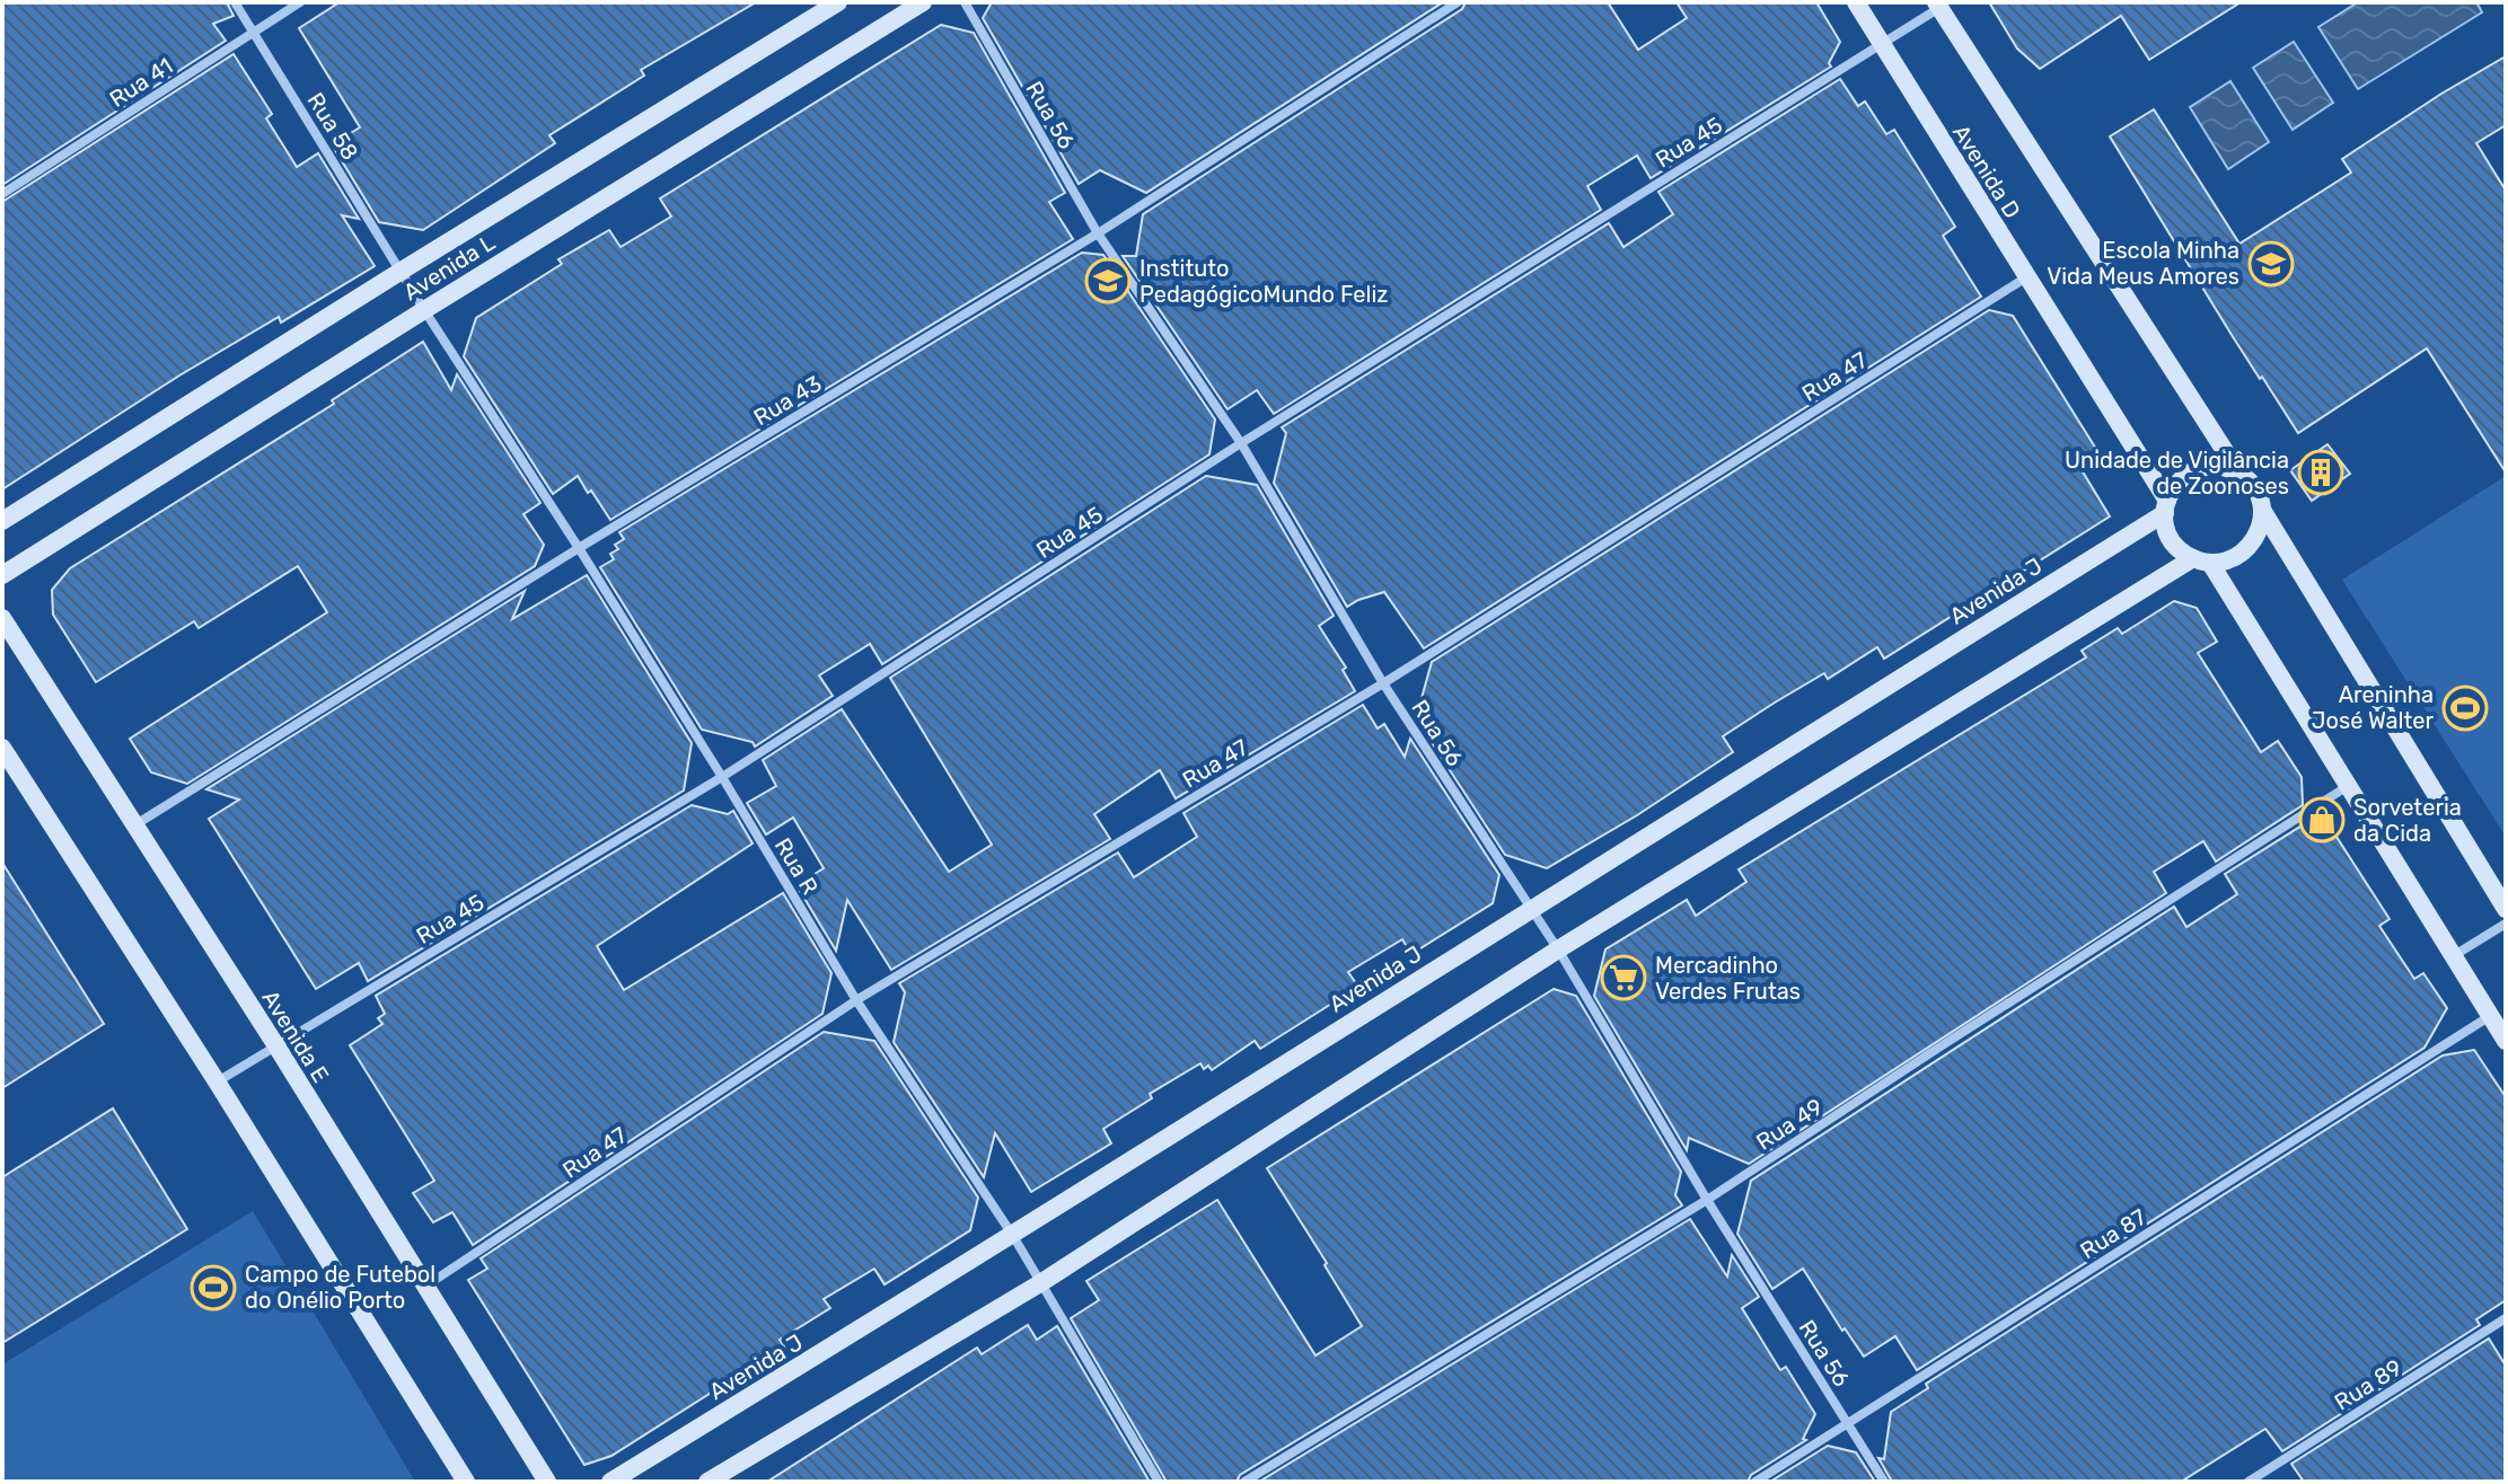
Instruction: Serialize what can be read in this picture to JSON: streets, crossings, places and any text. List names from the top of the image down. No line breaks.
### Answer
{"streets":{"street":["Rua 41","Rua 56","Rua 58","Rua 45","Avenida D","Avenida L","Rua 47","Rua 43","Avenida J","Rua R","Avenida E","Rua 49","Rua 87","Rua 89"]},"crossings":[["Rua 41","Rua 58"],["Rua 56","Rua 45"],["Rua 56","Rua 47"],["Rua 56","Rua 43"],["Rua 56","Avenida J"],["Rua 56","Rua 49"],["Rua 56","Rua 87"],["Rua 58","Avenida L"],["Rua 58","Rua R"],["Rua 45","Avenida D"],["Rua 45","Rua R"],["Rua 45","Avenida E"],["Avenida D","Rua 47"],["Avenida D","Avenida J"],["Avenida L","Rua R"],["Rua 47","Rua R"],["Rua 47","Avenida E"],["Rua 43","Rua R"],["Rua 43","Avenida E"],["Avenida J","Rua R"]],"places":{"school or university":["Escola Minha Vida Meus Amores","Instituto PedagógicoMundo Feliz"],"building":["Unidade de Vigilância de Zoonoses"],"sports":["Areninha José Walter","Campo de Futebol do Onélio Porto"],"shop":["Sorveteria da Cida"],"supermarket":["Mercadinho Verdes Frutas"]}}
